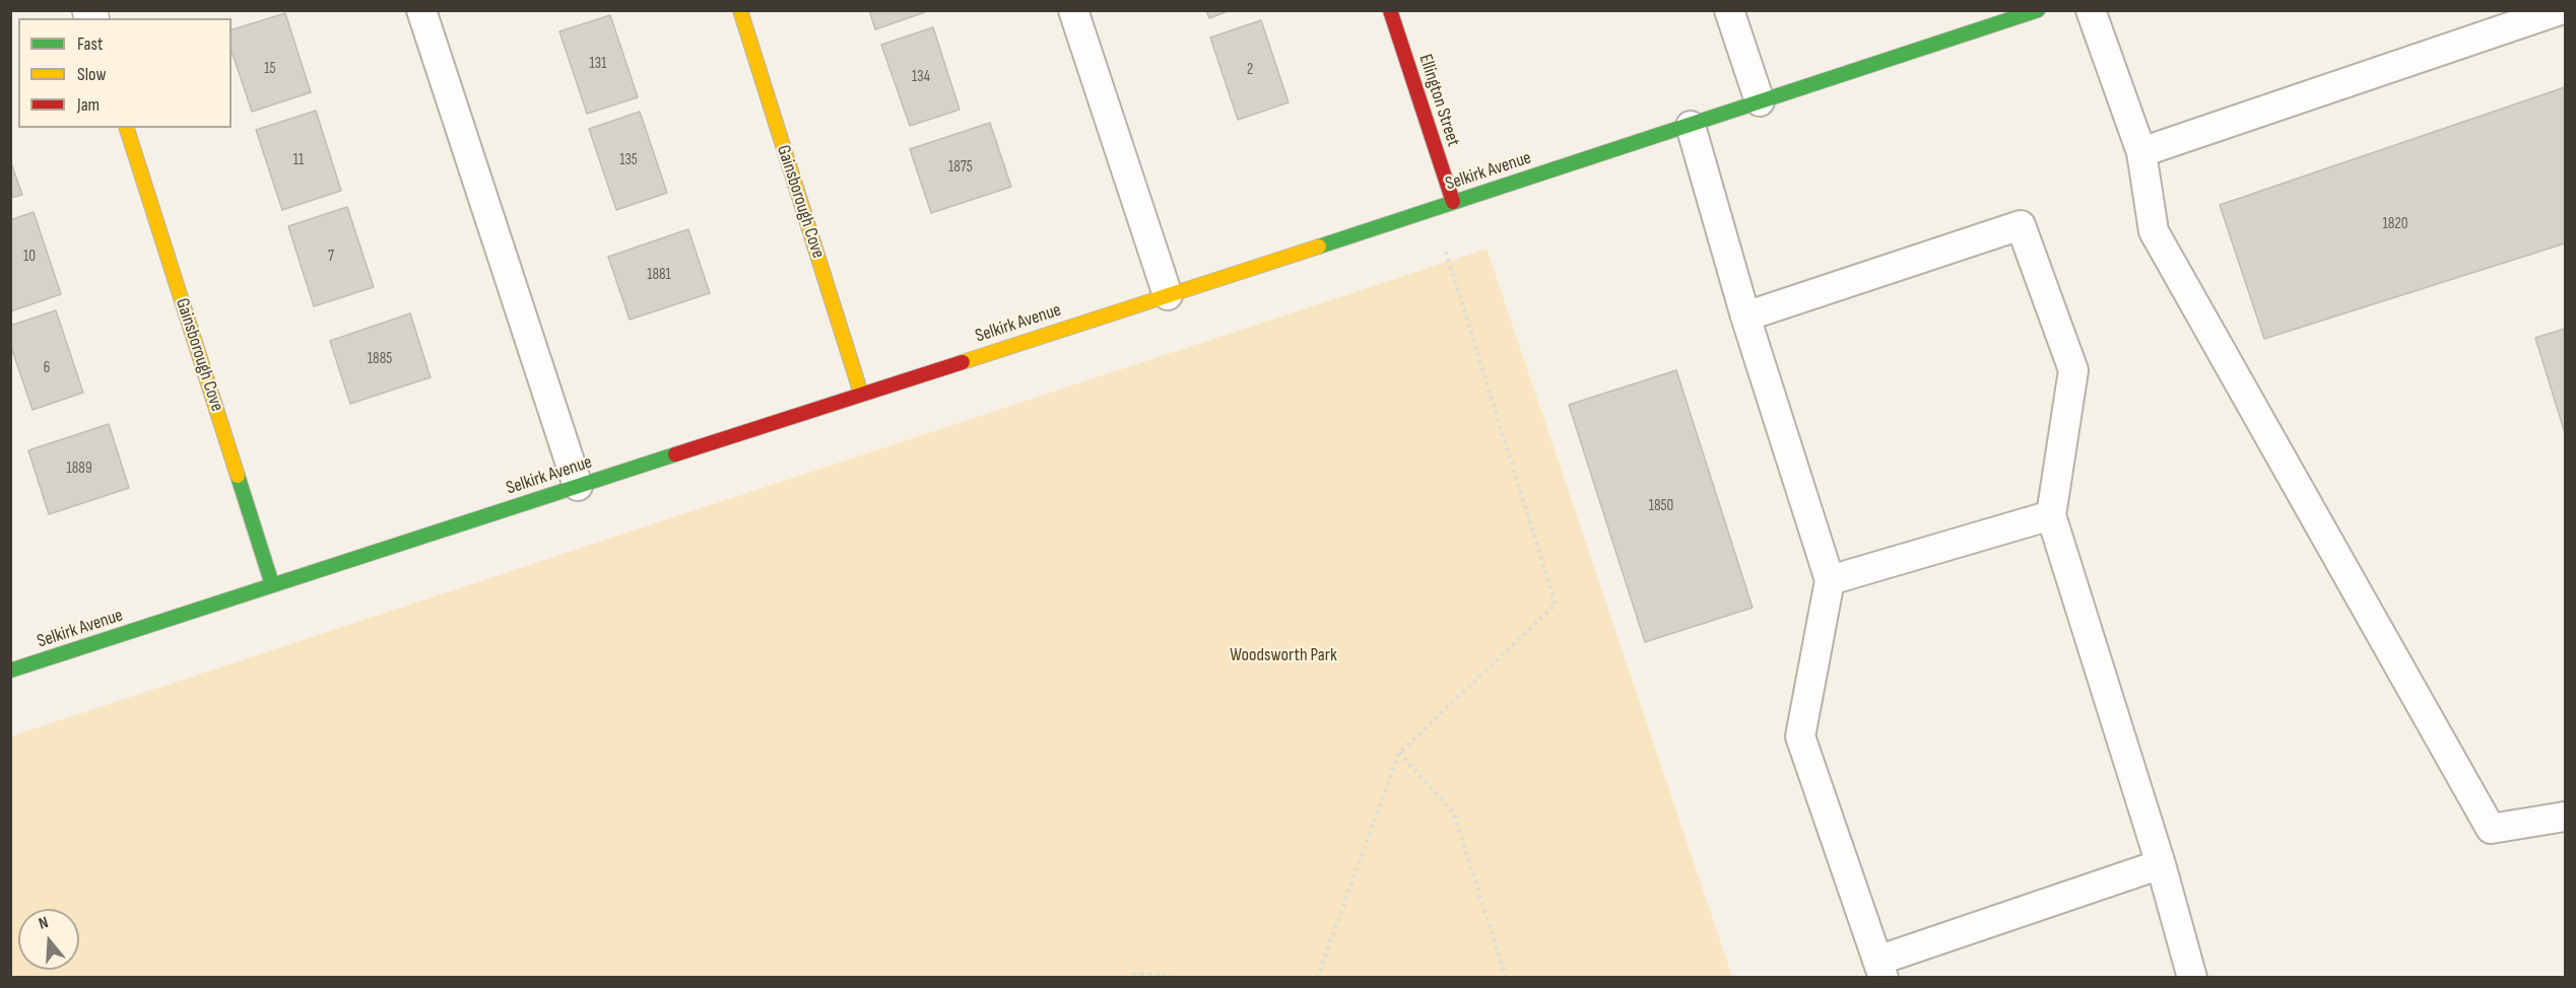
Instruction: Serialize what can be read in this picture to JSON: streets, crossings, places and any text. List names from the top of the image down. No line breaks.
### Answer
{"streets":{"street":["Ellington Street","Selkirk Avenue","Gainsborough Cove"]},"crossings":[["Ellington Street","Selkirk Avenue"],["Selkirk Avenue","Gainsborough Cove"]],"parks":["Woodsworth Park"],"house_numbers":["131","15","2","134","11","135","1875","1820","10","7","1881","1885","6","1889","1850"],"legend":["Fast","Slow","Jam"],"north":"top"}
